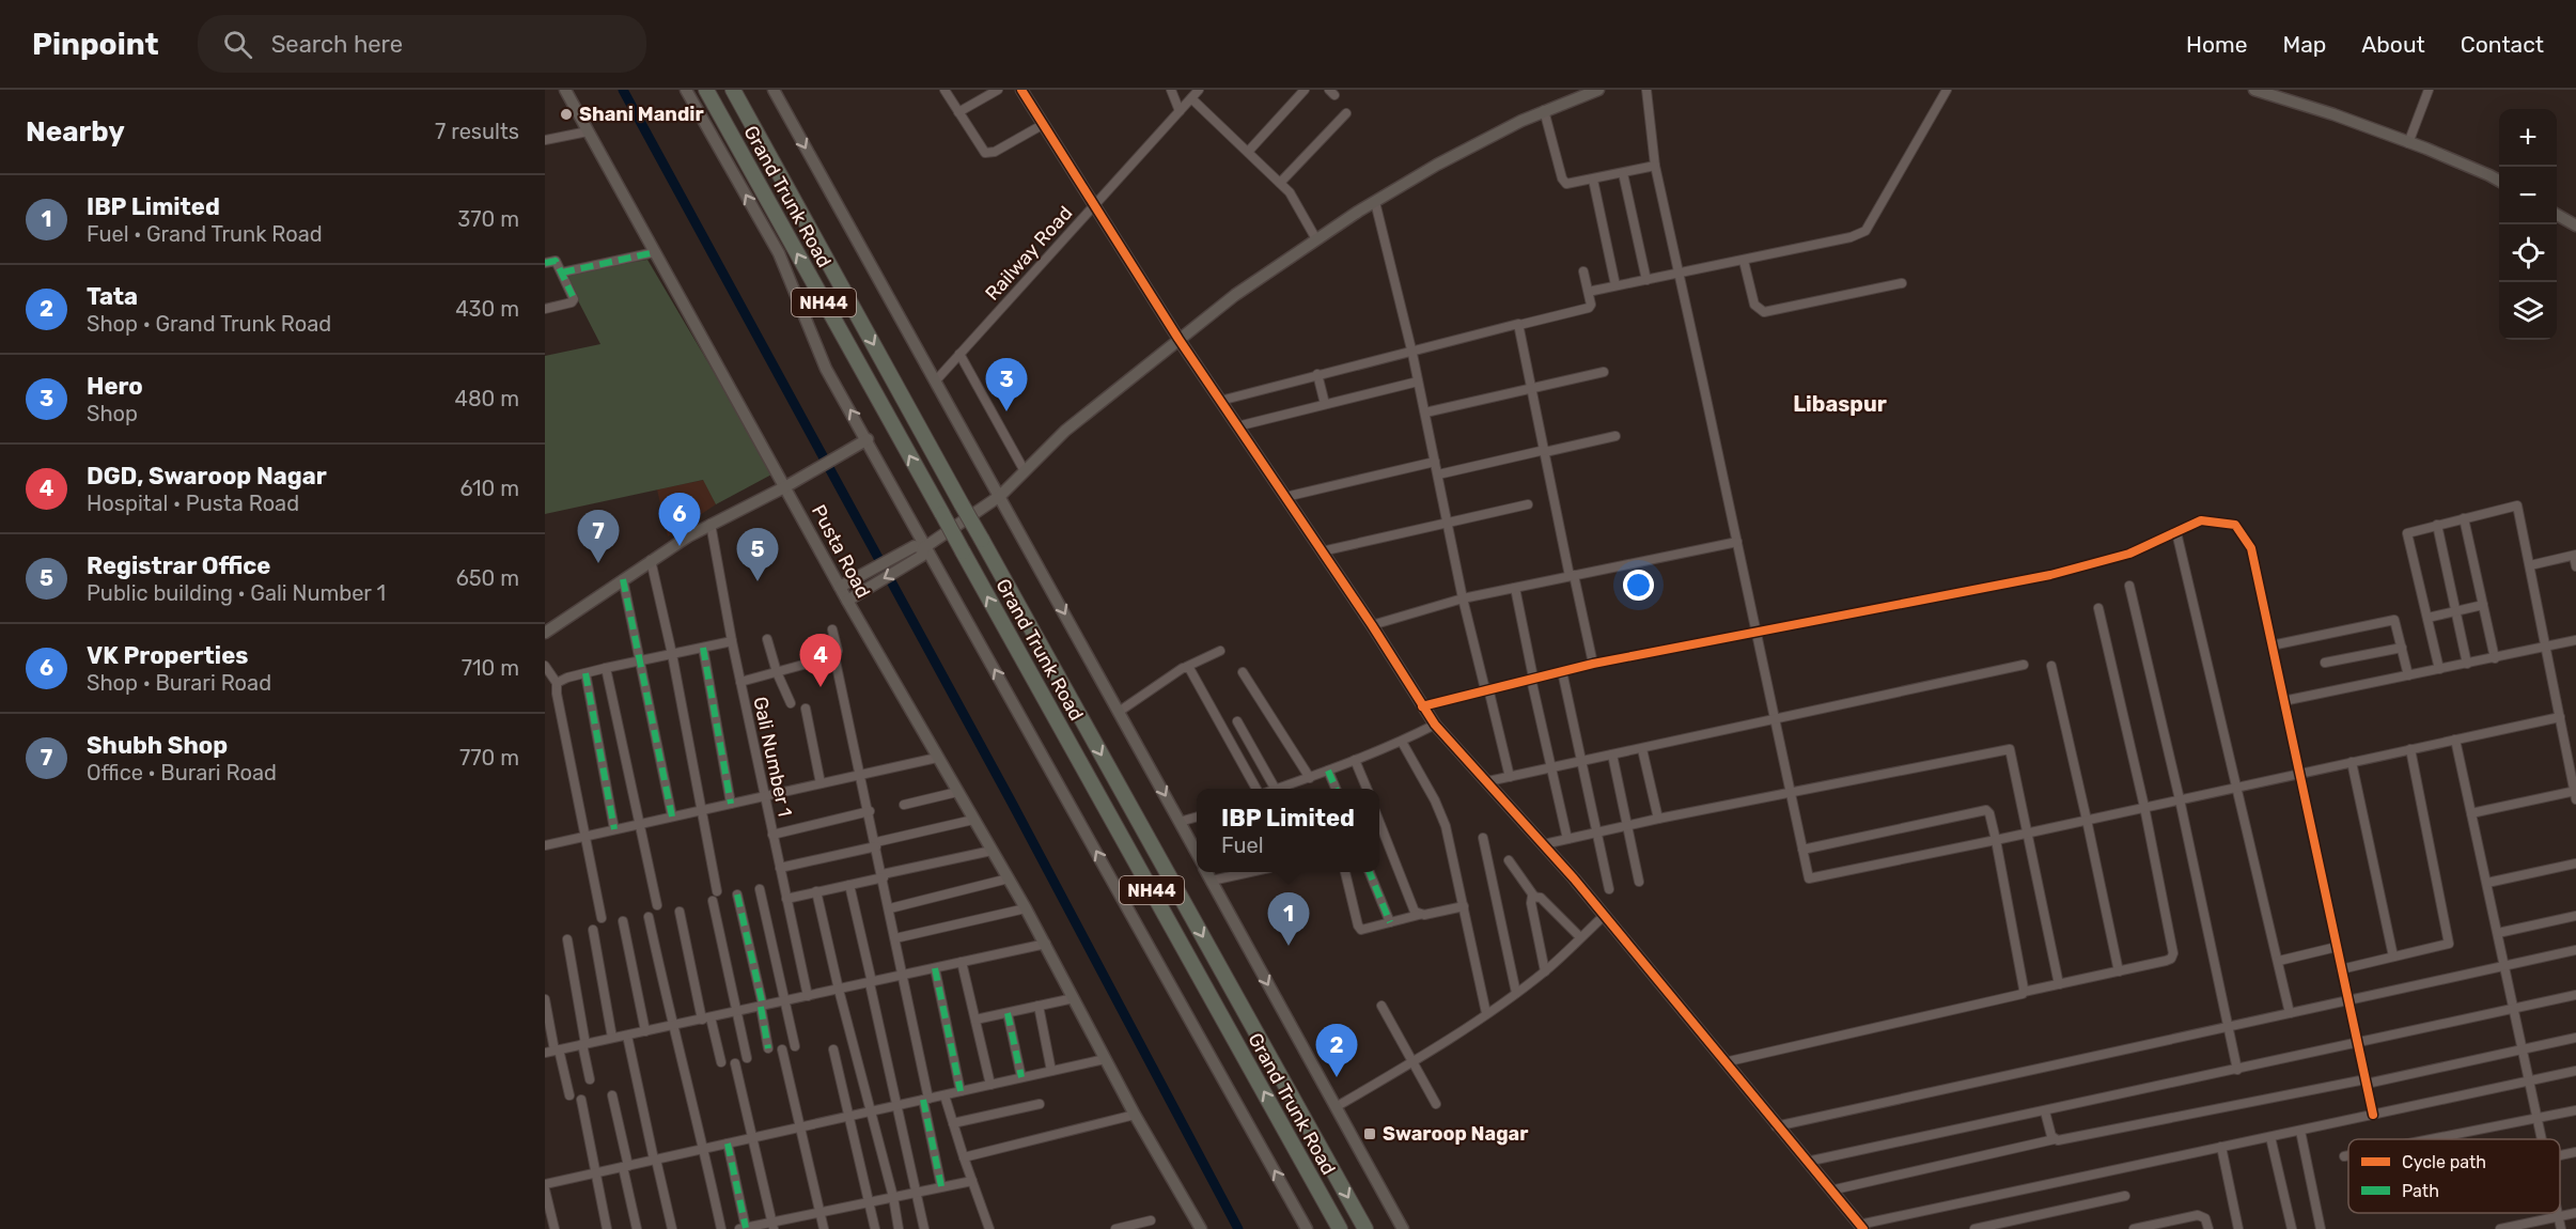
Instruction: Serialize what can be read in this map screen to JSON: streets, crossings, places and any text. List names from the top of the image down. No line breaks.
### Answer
{"streets":{"highway":["Grand Trunk Road","NH44"],"main road":["Pusta Road"],"street":["Railway Road","Gali Number 1"]},"districts":["Libaspur"],"places":{"other":["Shani Mandir"],"transit":["Swaroop Nagar"]},"legend":["Cycle path","Path"],"page":{"header":"Pinpoint","search":"Search here","nav":["Home","Map","About","Contact"],"heading":["Nearby","7 results"],"map_buttons":["+","−"],"list":[{"mark":"1","name":"IBP Limited","note":"Fuel · Grand Trunk Road","value":"370 m"},{"mark":"2","name":"Tata","note":"Shop · Grand Trunk Road","value":"430 m"},{"mark":"3","name":"Hero","note":"Shop","value":"480 m"},{"mark":"4","name":"DGD, Swaroop Nagar","note":"Hospital · Pusta Road","value":"610 m"},{"mark":"5","name":"Registrar Office","note":"Public building · Gali Number 1","value":"650 m"},{"mark":"6","name":"VK Properties","note":"Shop · Burari Road","value":"710 m"},{"mark":"7","name":"Shubh Shop","note":"Office · Burari Road","value":"770 m"}],"pins":["3","6","7","5","4","1","2"],"popup":["IBP Limited","Fuel"]}}
